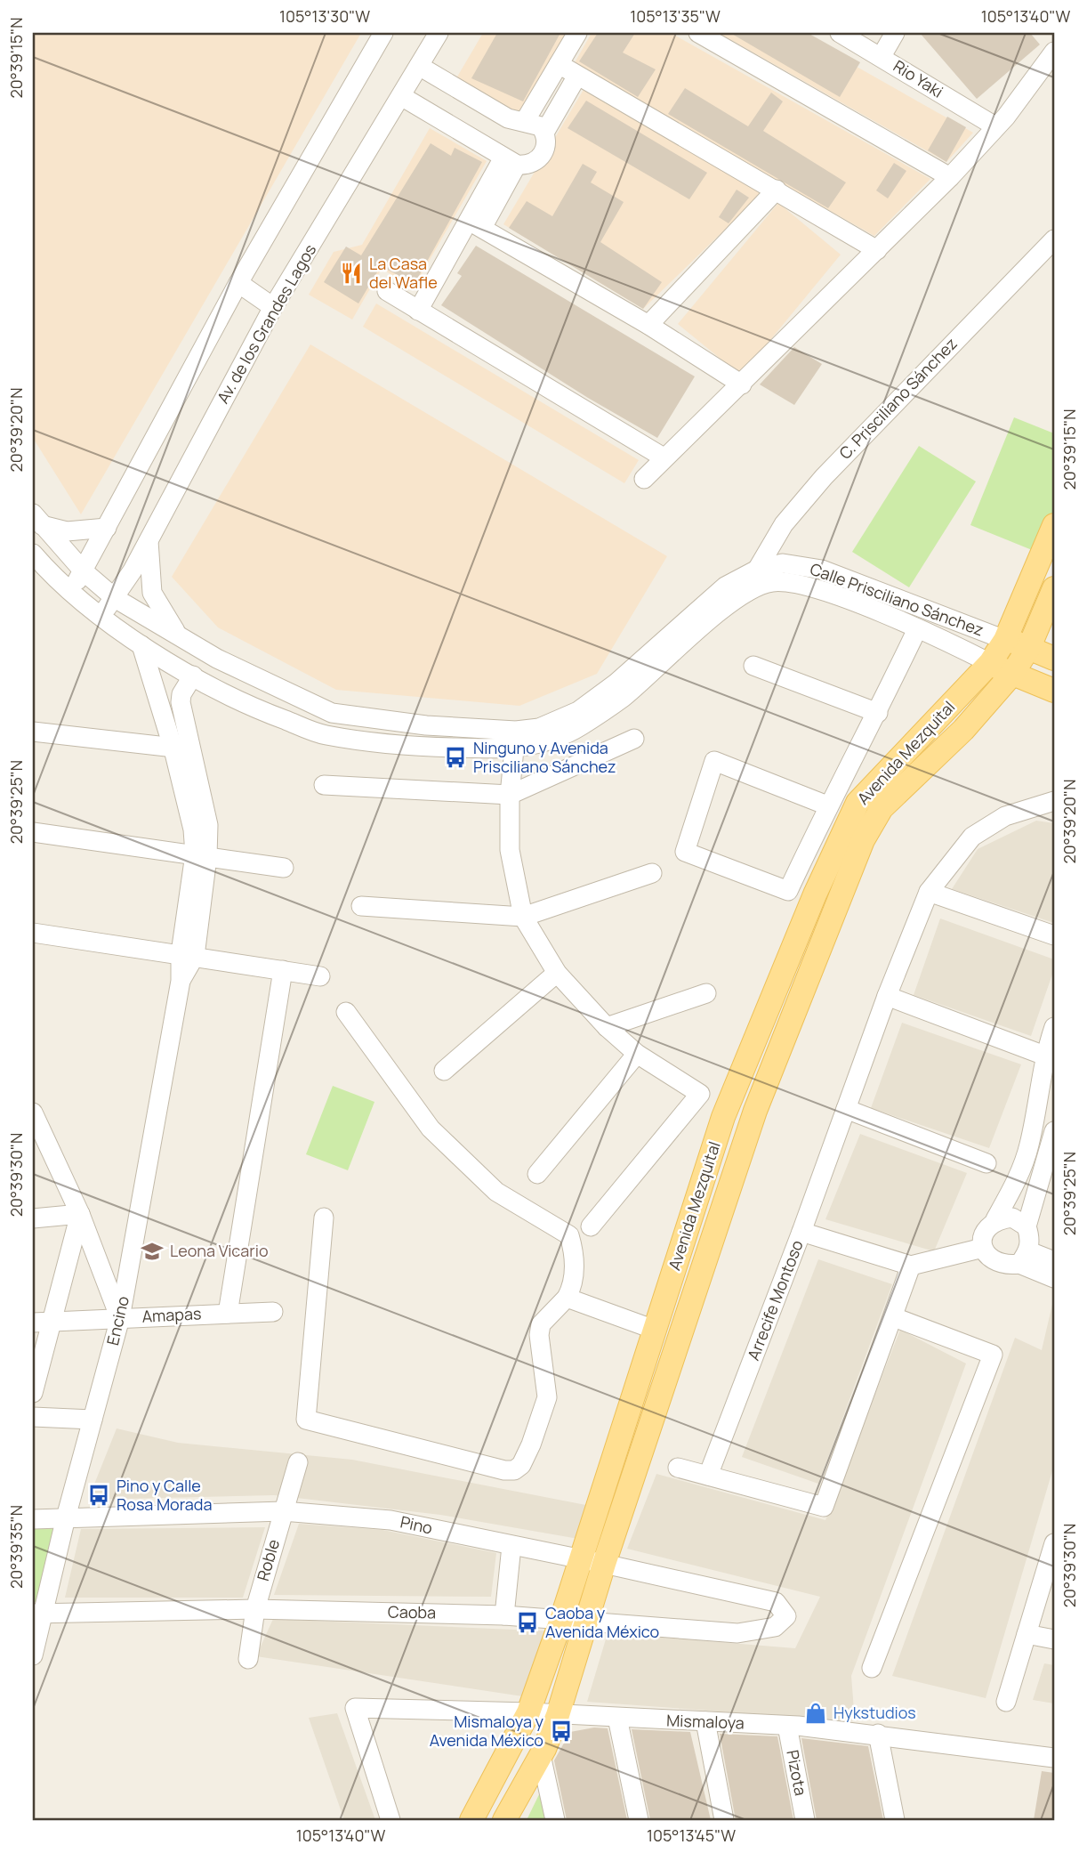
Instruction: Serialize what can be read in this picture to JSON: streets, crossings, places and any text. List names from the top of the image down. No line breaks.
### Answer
{"streets":{"main road":["Calle Prisciliano Sánchez","Avenida Mezquital"],"street":["Rio Yaki","Av. de los Grandes Lagos","C. Prisciliano Sánchez","Arrecife Montoso","Amapas","Encino","Pino","Roble","Caoba","Mismaloya","Pizota"]},"crossings":[["Av. de los Grandes Lagos","Calle Prisciliano Sánchez"],["C. Prisciliano Sánchez","Calle Prisciliano Sánchez"],["Calle Prisciliano Sánchez","Avenida Mezquital"],["Avenida Mezquital","Pino"],["Avenida Mezquital","Caoba"],["Avenida Mezquital","Mismaloya"],["Amapas","Encino"],["Encino","Pino"],["Encino","Caoba"],["Pino","Roble"],["Pino","Caoba"],["Roble","Caoba"],["Mismaloya","Pizota"]],"places":{"restaurant":["La Casa del Wafle"],"bus stop":["Ninguno y Avenida Prisciliano Sánchez","Pino y Calle Rosa Morada","Caoba y Avenida México","Mismaloya y Avenida México"],"school or university":["Leona Vicario"],"shop":["Hykstudios"]},"coordinates":["105°13'30\"W","105°13'35\"W","105°13'40\"W","20°39'15\"N","20°39'20\"N","20°39'25\"N","20°39'30\"N","20°39'35\"N","105°13'45\"W"]}
